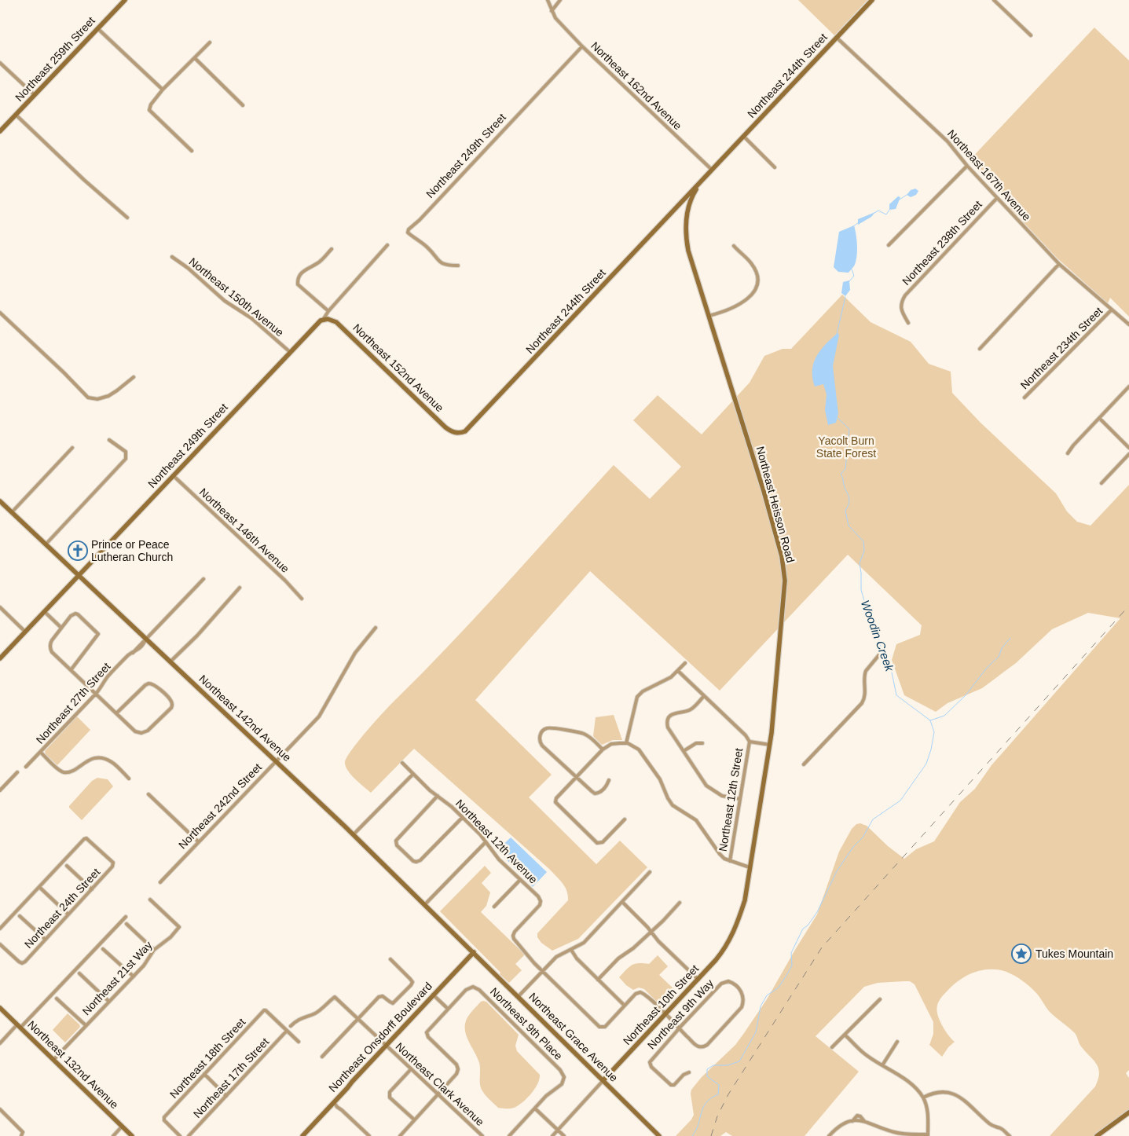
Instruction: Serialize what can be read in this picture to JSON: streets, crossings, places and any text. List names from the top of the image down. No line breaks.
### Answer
{"streets":{"street":["Northeast 259th Street","Northeast 244th Street","Northeast 162nd Avenue","Northeast 249th Street","Northeast 167th Avenue","Northeast 238th Street","Northeast 150th Avenue","Northeast 234th Street","Northeast 152nd Avenue","Northeast Heisson Road","Northeast 146th Avenue","Northeast 27th Street","Northeast 142nd Avenue","Northeast 12th Street","Northeast 242nd Street","Northeast 12th Avenue","Northeast 24th Street","Northeast 21st Way","Northeast 10th Street","Northeast 9th Way","Northeast 9th Place","Northeast Onsdorff Boulevard","Northeast Grace Avenue","Northeast 18th Street","Northeast 132nd Avenue","Northeast 17th Street","Northeast Clark Avenue"]},"crossings":[["Northeast 244th Street","Northeast 162nd Avenue"],["Northeast 244th Street","Northeast 167th Avenue"],["Northeast 244th Street","Northeast 152nd Avenue"],["Northeast 244th Street","Northeast Heisson Road"],["Northeast 162nd Avenue","Northeast 249th Street"],["Northeast 249th Street","Northeast 150th Avenue"],["Northeast 249th Street","Northeast 152nd Avenue"],["Northeast 249th Street","Northeast 146th Avenue"],["Northeast 249th Street","Northeast 142nd Avenue"],["Northeast 167th Avenue","Northeast 238th Street"],["Northeast 167th Avenue","Northeast 234th Street"],["Northeast Heisson Road","Northeast 10th Street"],["Northeast 27th Street","Northeast 142nd Avenue"],["Northeast 142nd Avenue","Northeast 242nd Street"],["Northeast 142nd Avenue","Northeast Onsdorff Boulevard"],["Northeast 142nd Avenue","Northeast Grace Avenue"],["Northeast 21st Way","Northeast 132nd Avenue"],["Northeast 10th Street","Northeast Grace Avenue"],["Northeast Onsdorff Boulevard","Northeast Grace Avenue"],["Northeast Onsdorff Boulevard","Northeast Clark Avenue"],["Northeast 18th Street","Northeast 17th Street"]],"water":["Woodin Creek"],"parks":["Yacolt Burn State Forest"],"places":{"church":["Prince or Peace Lutheran Church"],"place":["Tukes Mountain"]}}
